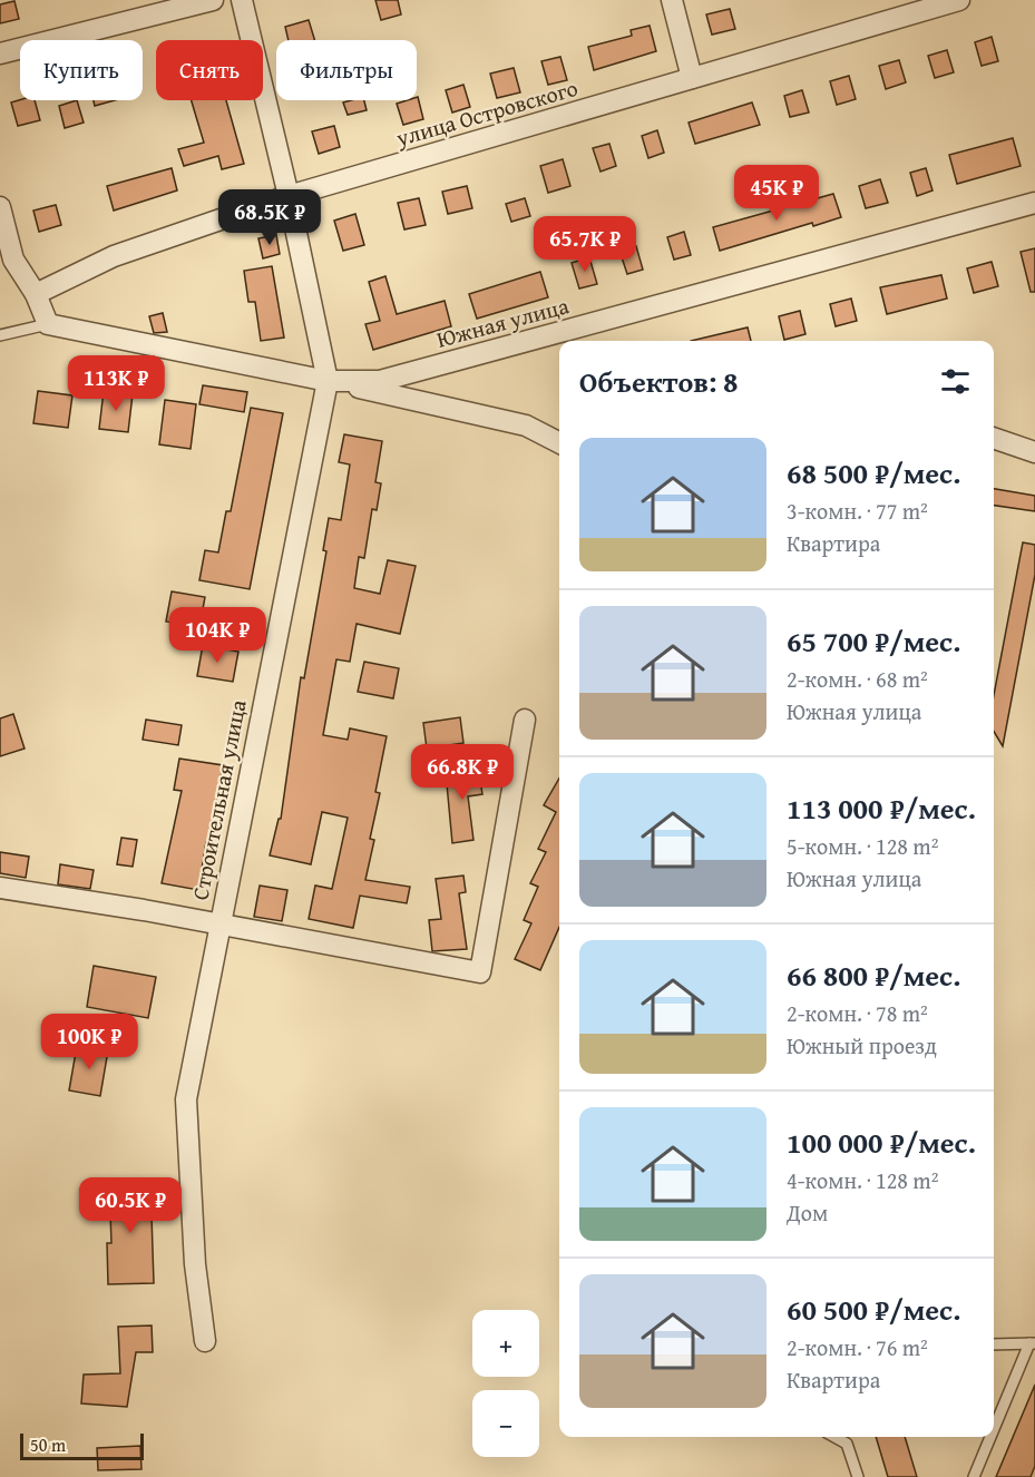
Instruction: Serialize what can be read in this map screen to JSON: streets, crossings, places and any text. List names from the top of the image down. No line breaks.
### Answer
{"streets":{"street":["улица Островского","Южная улица","Строительная улица"]},"crossings":[["улица Островского","Строительная улица"],["Южная улица","Строительная улица"]],"scale_bar":"50 m","page":{"chip":["Купить","Снять","Фильтры"],"price":["45K ₽","68.5K ₽","65.7K ₽","113K ₽","104K ₽","66.8K ₽","100K ₽","60.5K ₽"],"heading":"Объектов: 8","list":[{"name":"68 500 ₽/мес.","note":"3-комн. · 77 m² · Квартира"},{"name":"65 700 ₽/мес.","note":"2-комн. · 68 m² · Южная улица"},{"name":"113 000 ₽/мес.","note":"5-комн. · 128 m² · Южная улица"},{"name":"66 800 ₽/мес.","note":"2-комн. · 78 m² · Южный проезд"},{"name":"100 000 ₽/мес.","note":"4-комн. · 128 m² · Дом"},{"name":"60 500 ₽/мес.","note":"2-комн. · 76 m² · Квартира"}],"map_buttons":["+","−"],"scale":"50 m"}}
